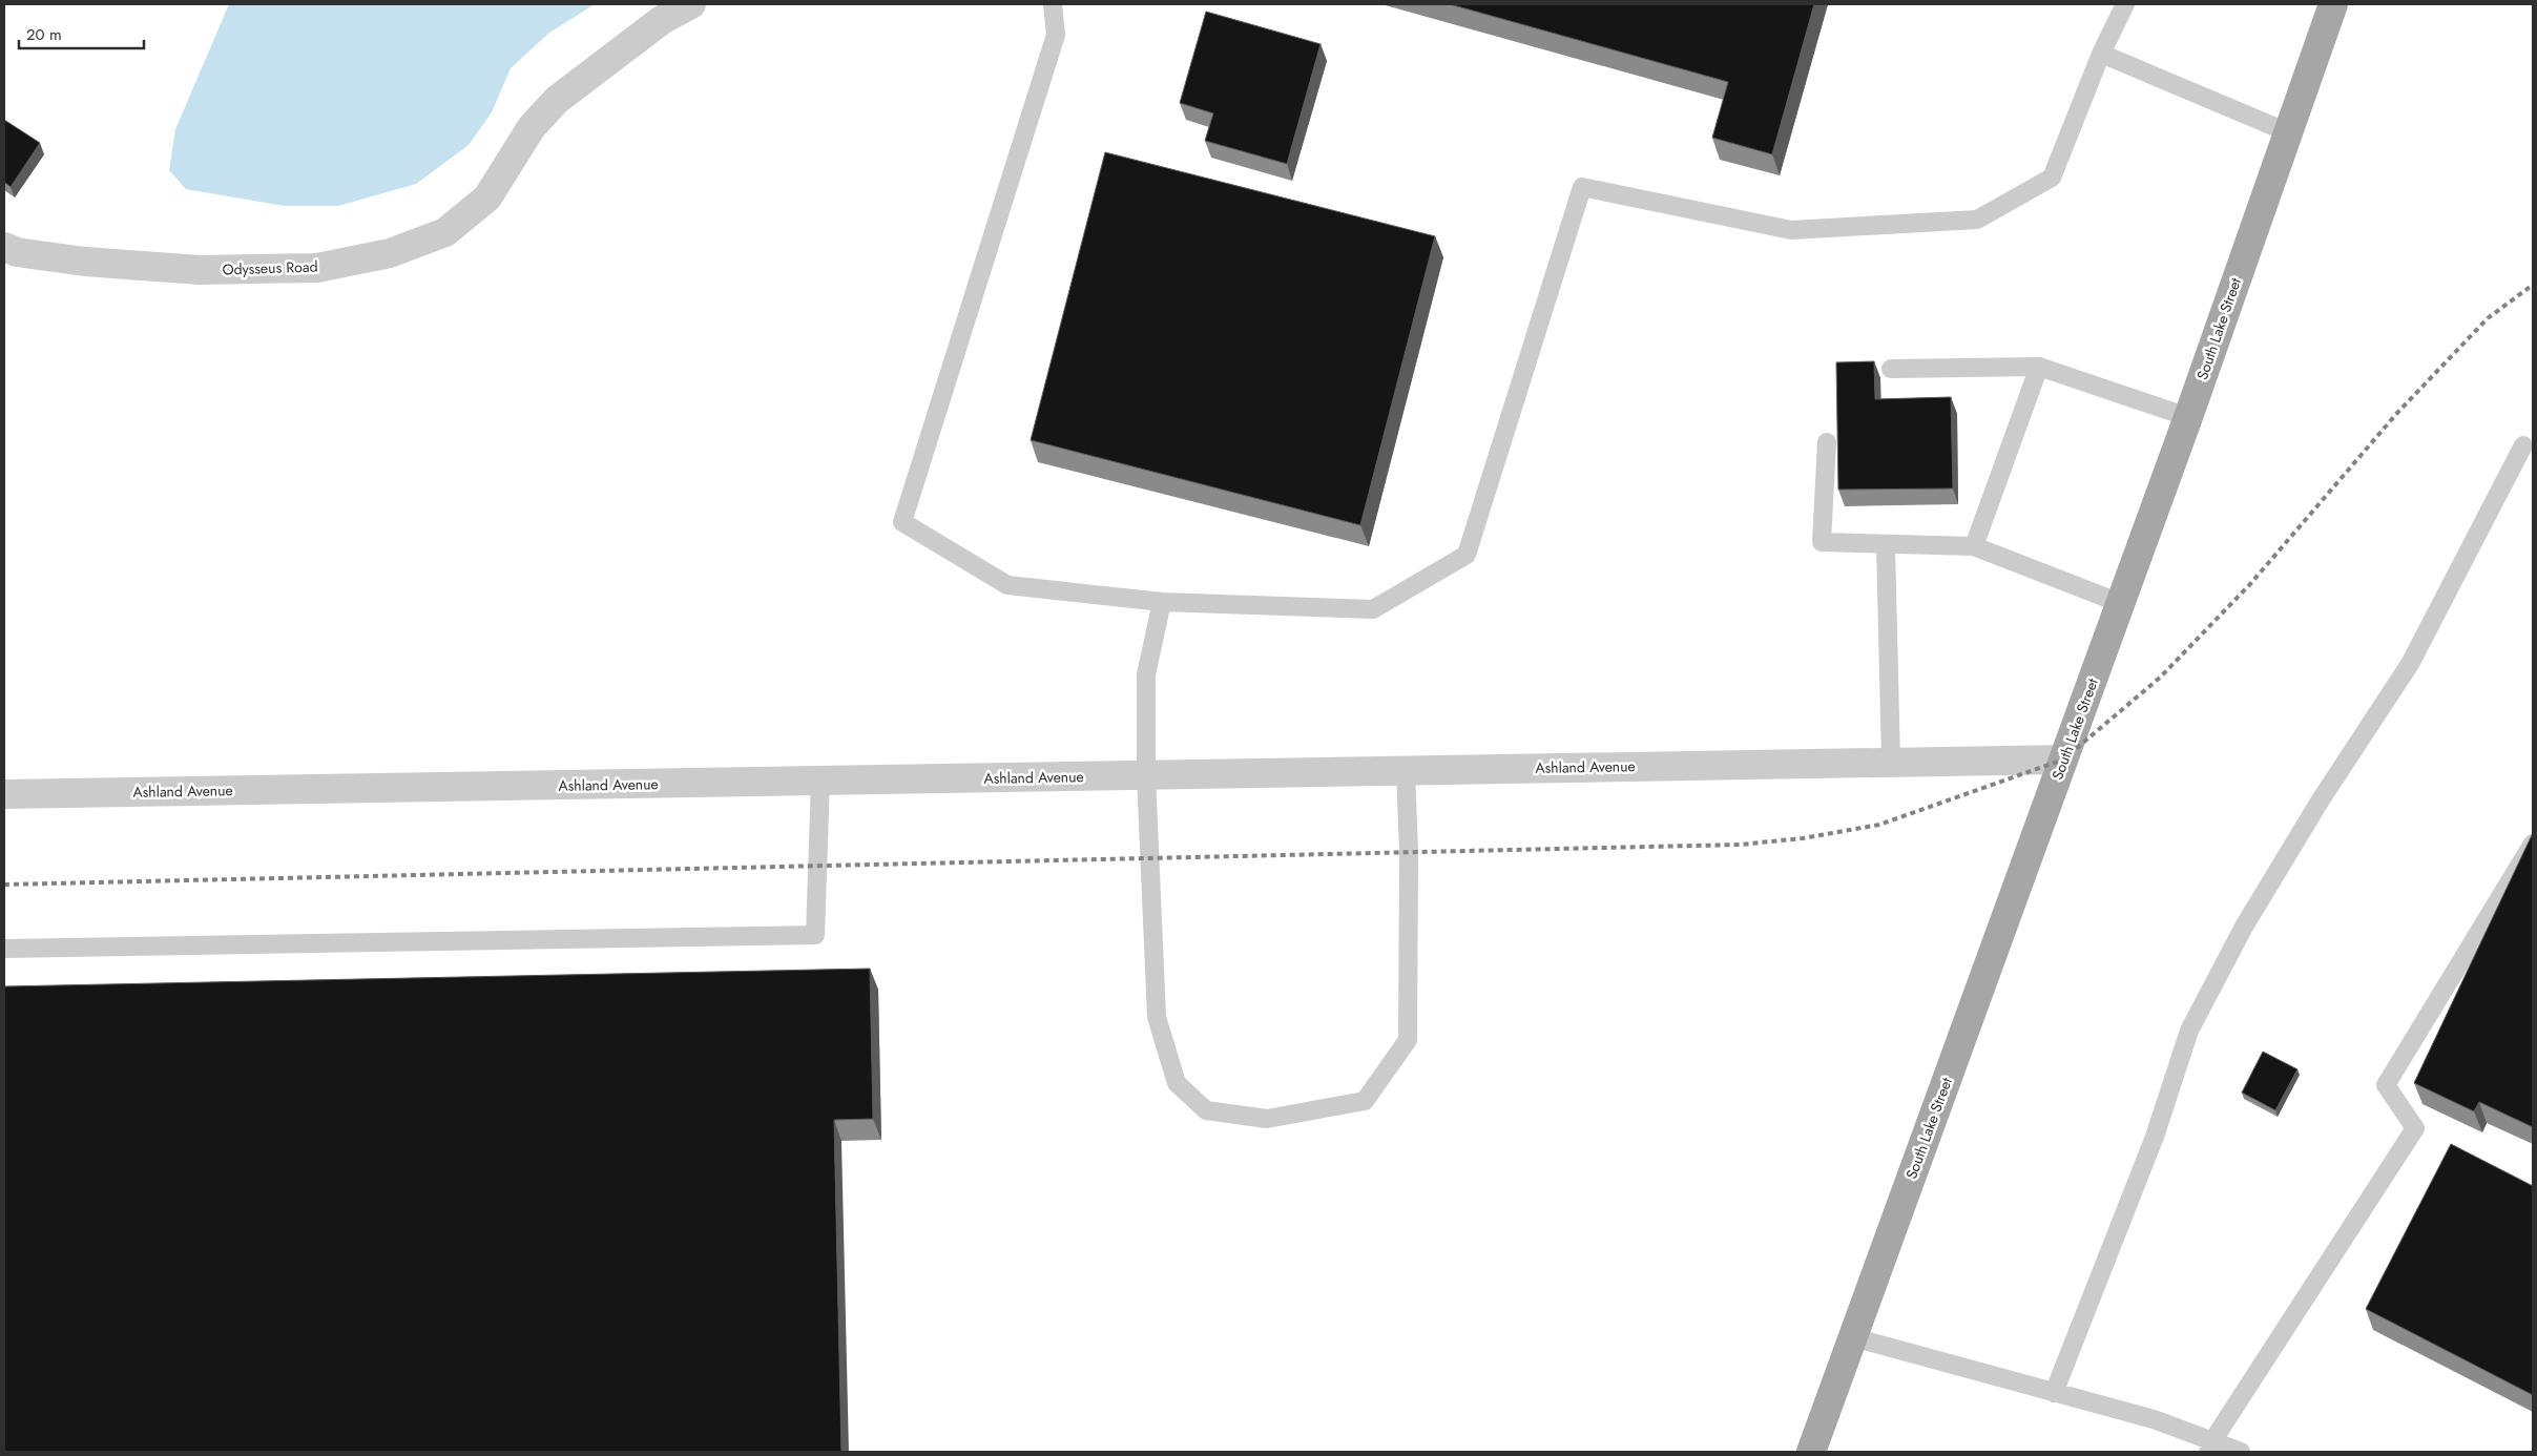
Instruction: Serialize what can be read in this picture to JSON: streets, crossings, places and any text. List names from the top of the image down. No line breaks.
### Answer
{"streets":{"main road":["South Lake Street"],"street":["Odysseus Road","Ashland Avenue"]},"crossings":[["South Lake Street","Ashland Avenue"]],"scale_bar":"20 m"}
